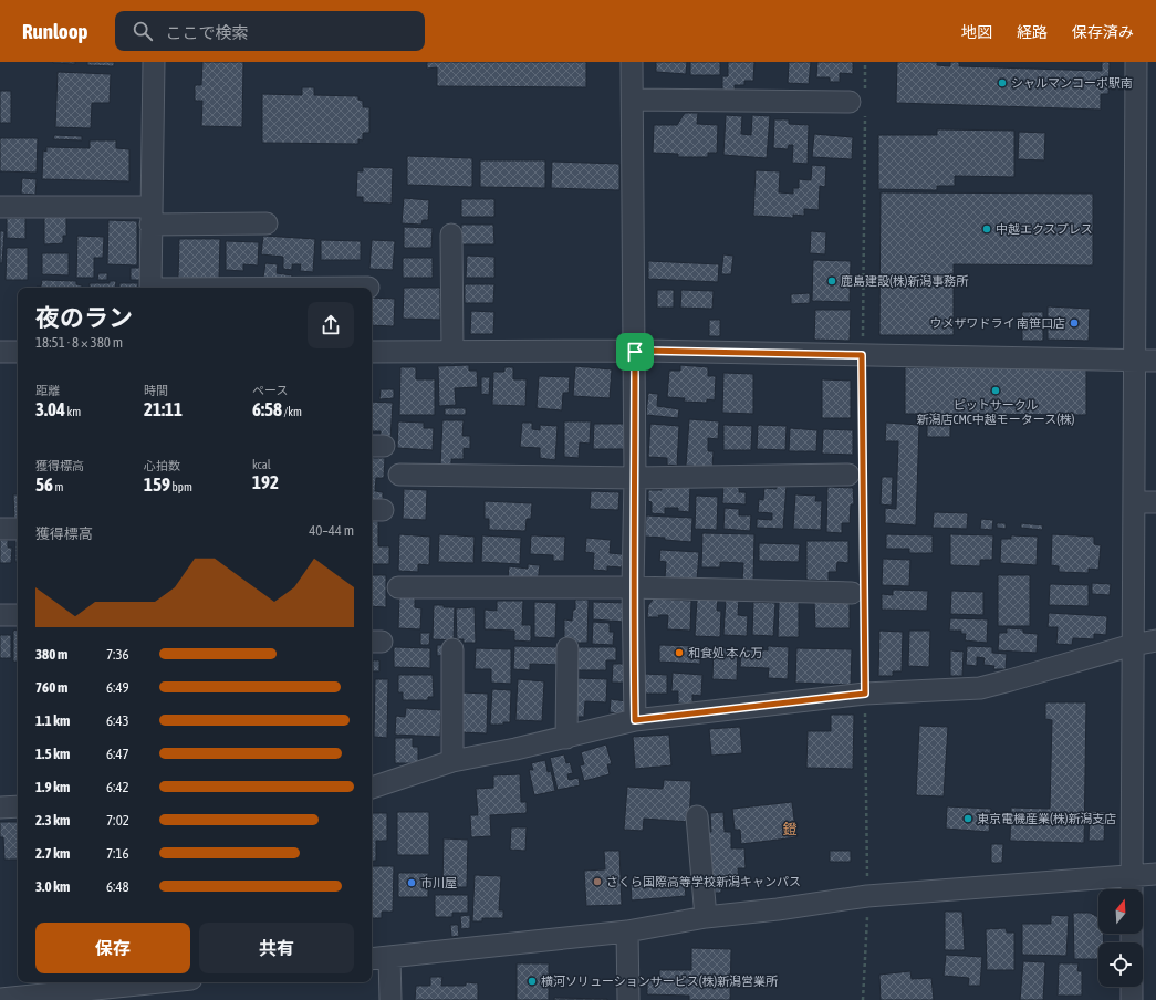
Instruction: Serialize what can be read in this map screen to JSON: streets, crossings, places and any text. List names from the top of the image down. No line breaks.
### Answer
{"districts":["鐙"],"places":["シャルマンコーポ駅南","中越エクスプレス","鹿島建設(株)新潟事務所","ウメザワドライ 南笹口店","ピットサークル 新潟店CMC中越モータース(株)","和食処 本ん万","東京電機産業(株)新潟支店","さくら国際高等学校新潟キャンパス","市川屋","横河ソリューションサービス(株)新潟営業所"],"north":"top","page":{"header":"Runloop","search":"ここで検索","nav":["地図","経路","保存済み"],"heading":["夜のラン","18:51 · 8 × 380 m"],"stats":[["距離","3.04 km"],["時間","21:11"],["ペース","6:58 /km"],["獲得標高","56 m"],["心拍数","159 bpm"],["kcal","192"]],"chart":["獲得標高","40–44 m"],"list":[{"name":"380 m","note":"7:36"},{"name":"760 m","note":"6:49"},{"name":"1.1 km","note":"6:43"},{"name":"1.5 km","note":"6:47"},{"name":"1.9 km","note":"6:42"},{"name":"2.3 km","note":"7:02"},{"name":"2.7 km","note":"7:16"},{"name":"3.0 km","note":"6:48"}],"buttons":["保存","共有"]}}
